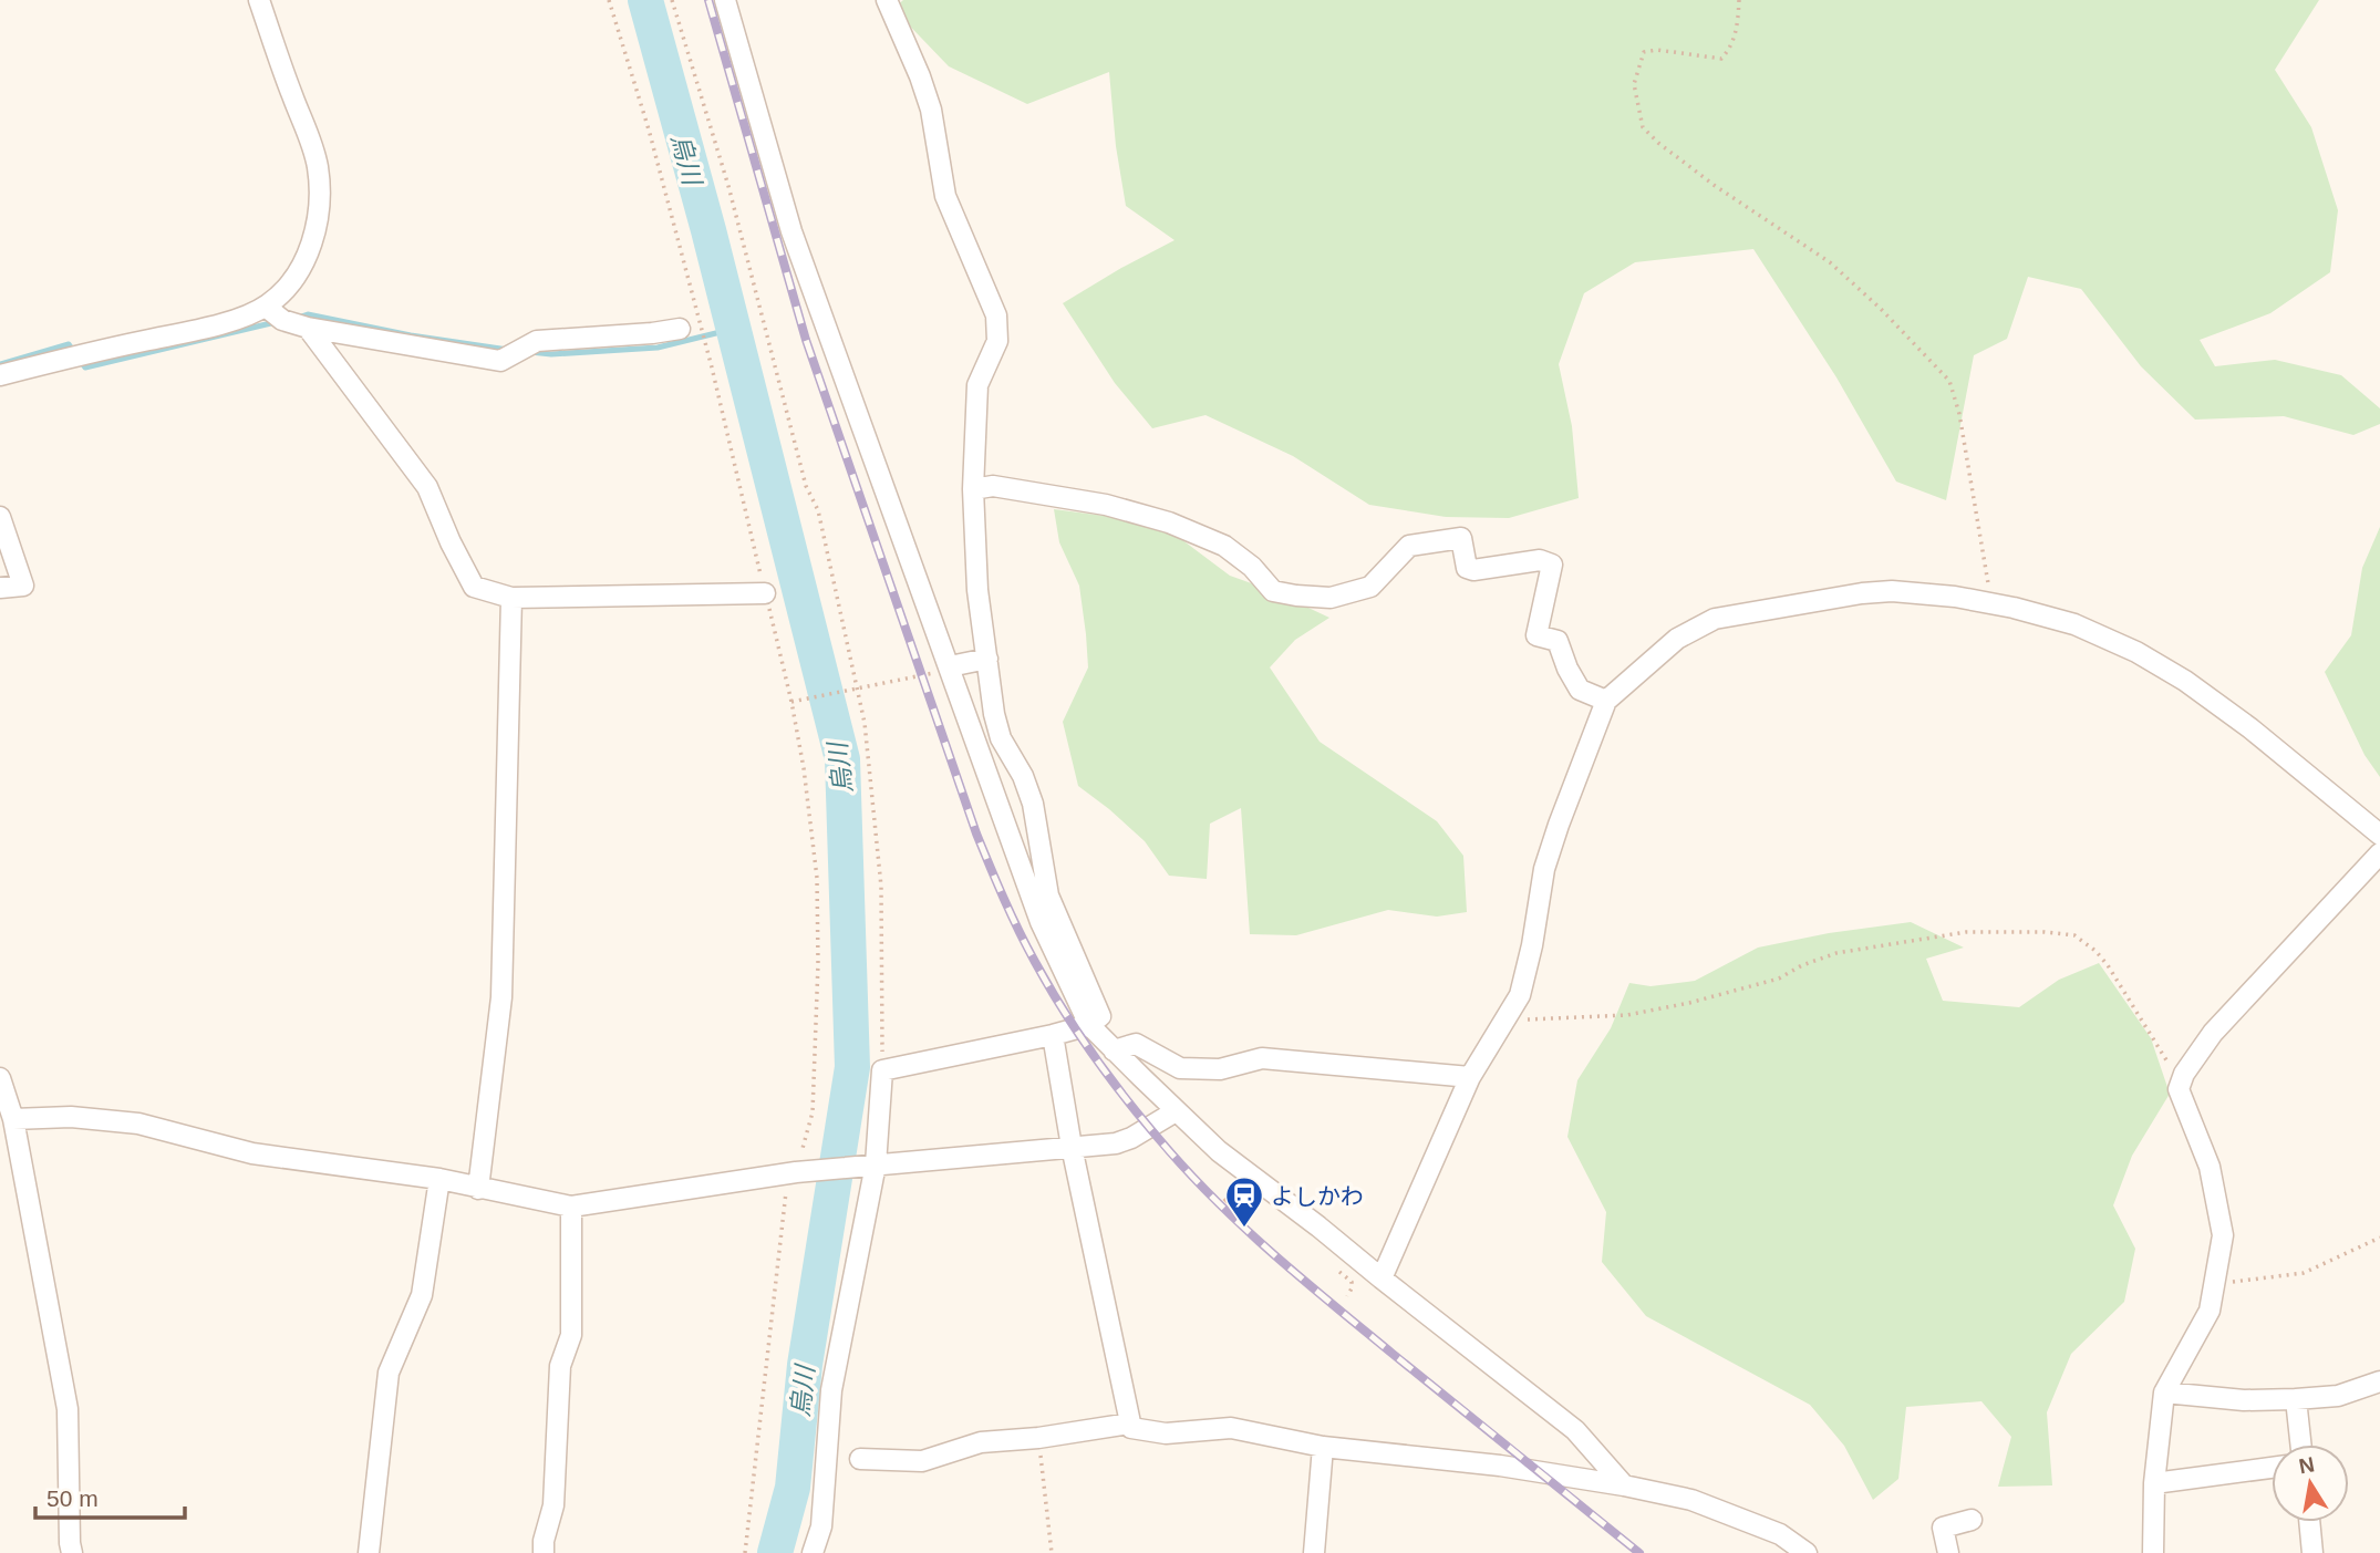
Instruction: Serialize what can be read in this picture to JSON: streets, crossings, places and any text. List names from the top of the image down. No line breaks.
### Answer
{"water":["烏川"],"places":{"station":["よしかわ"]},"scale_bar":"50 m","north":"top"}
